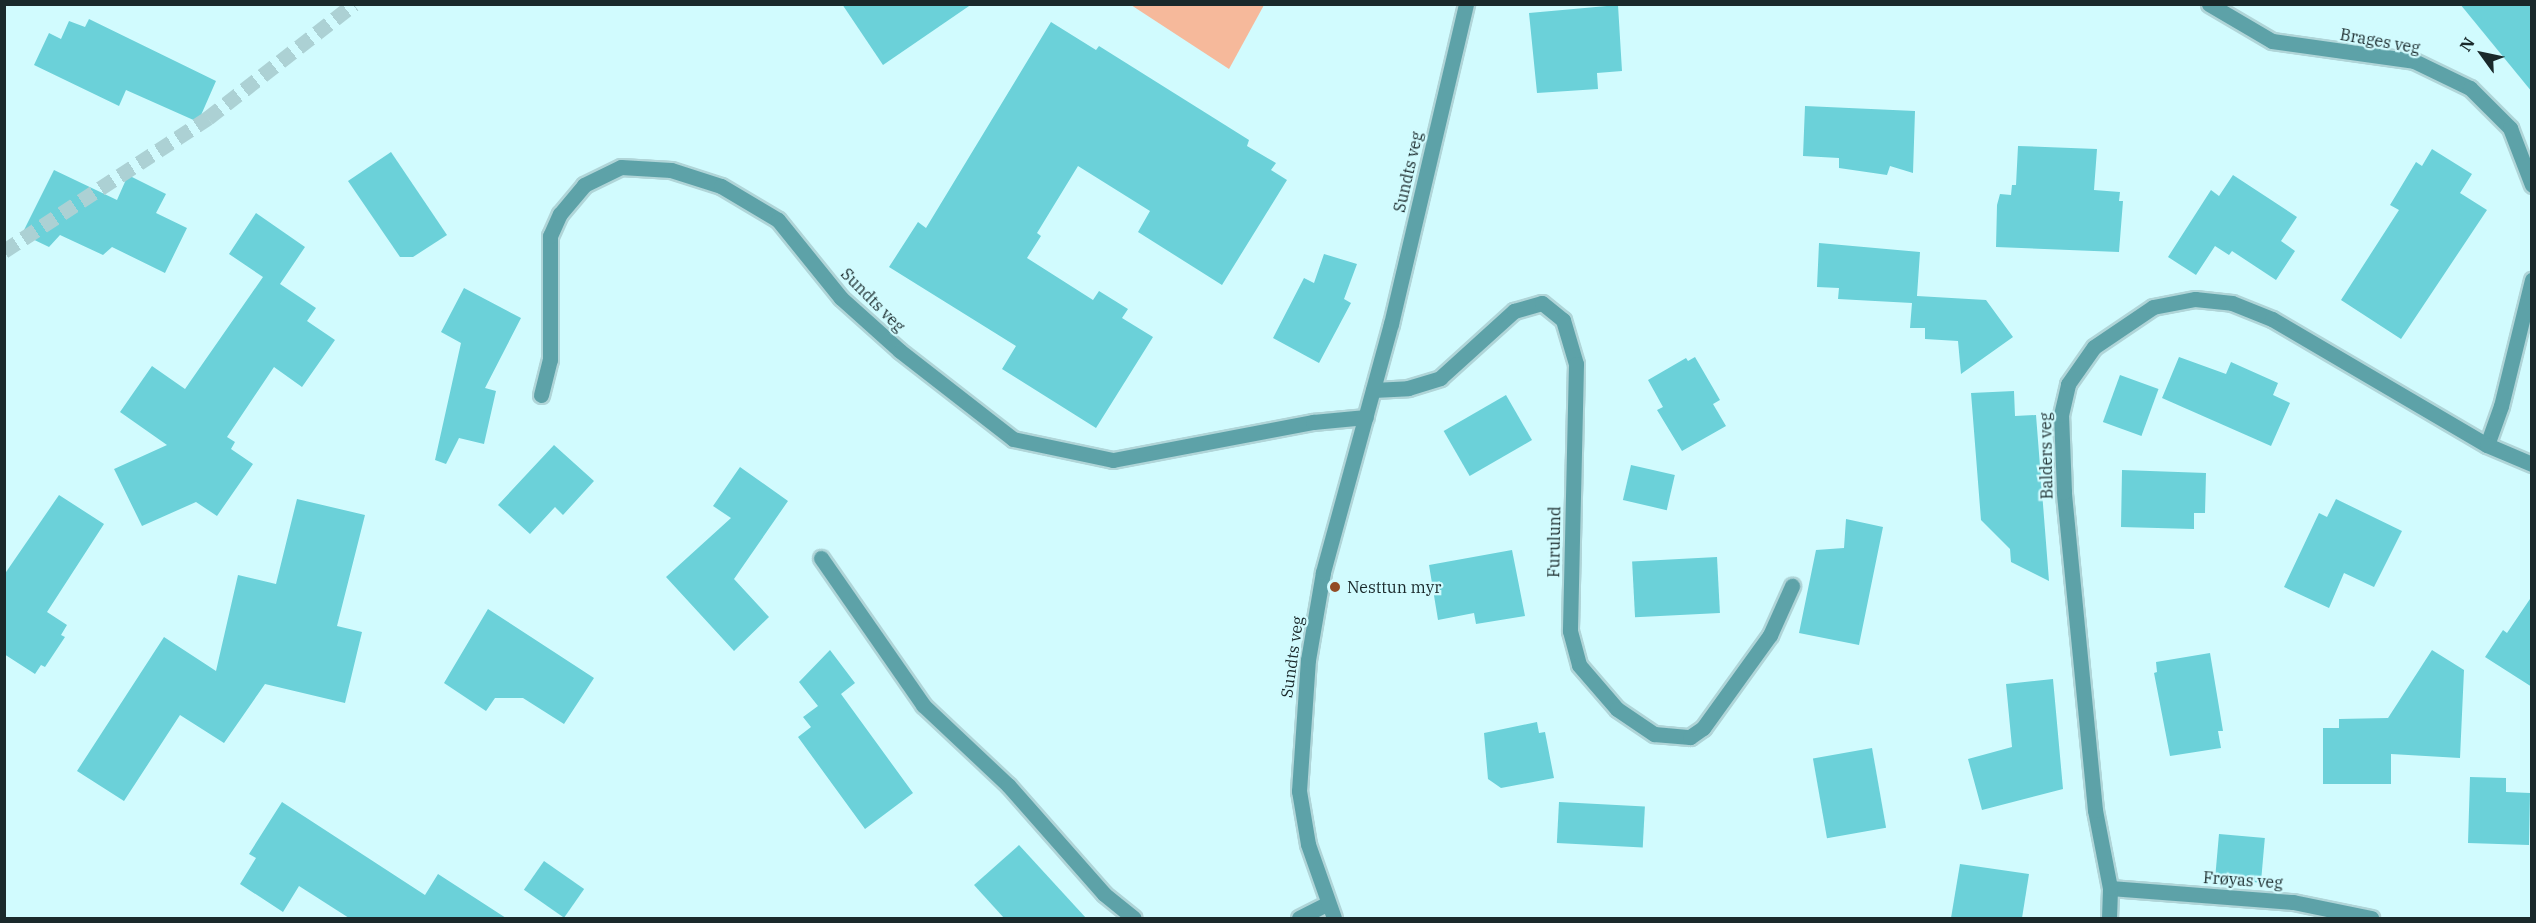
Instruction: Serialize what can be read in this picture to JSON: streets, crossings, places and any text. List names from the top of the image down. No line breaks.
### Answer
{"streets":{"street":["Brages veg","Sundts veg","Balders veg","Furulund","Frøyas veg"]},"crossings":[["Sundts veg","Furulund"],["Balders veg","Frøyas veg"]],"places":["Nesttun myr"],"north":"top left"}
